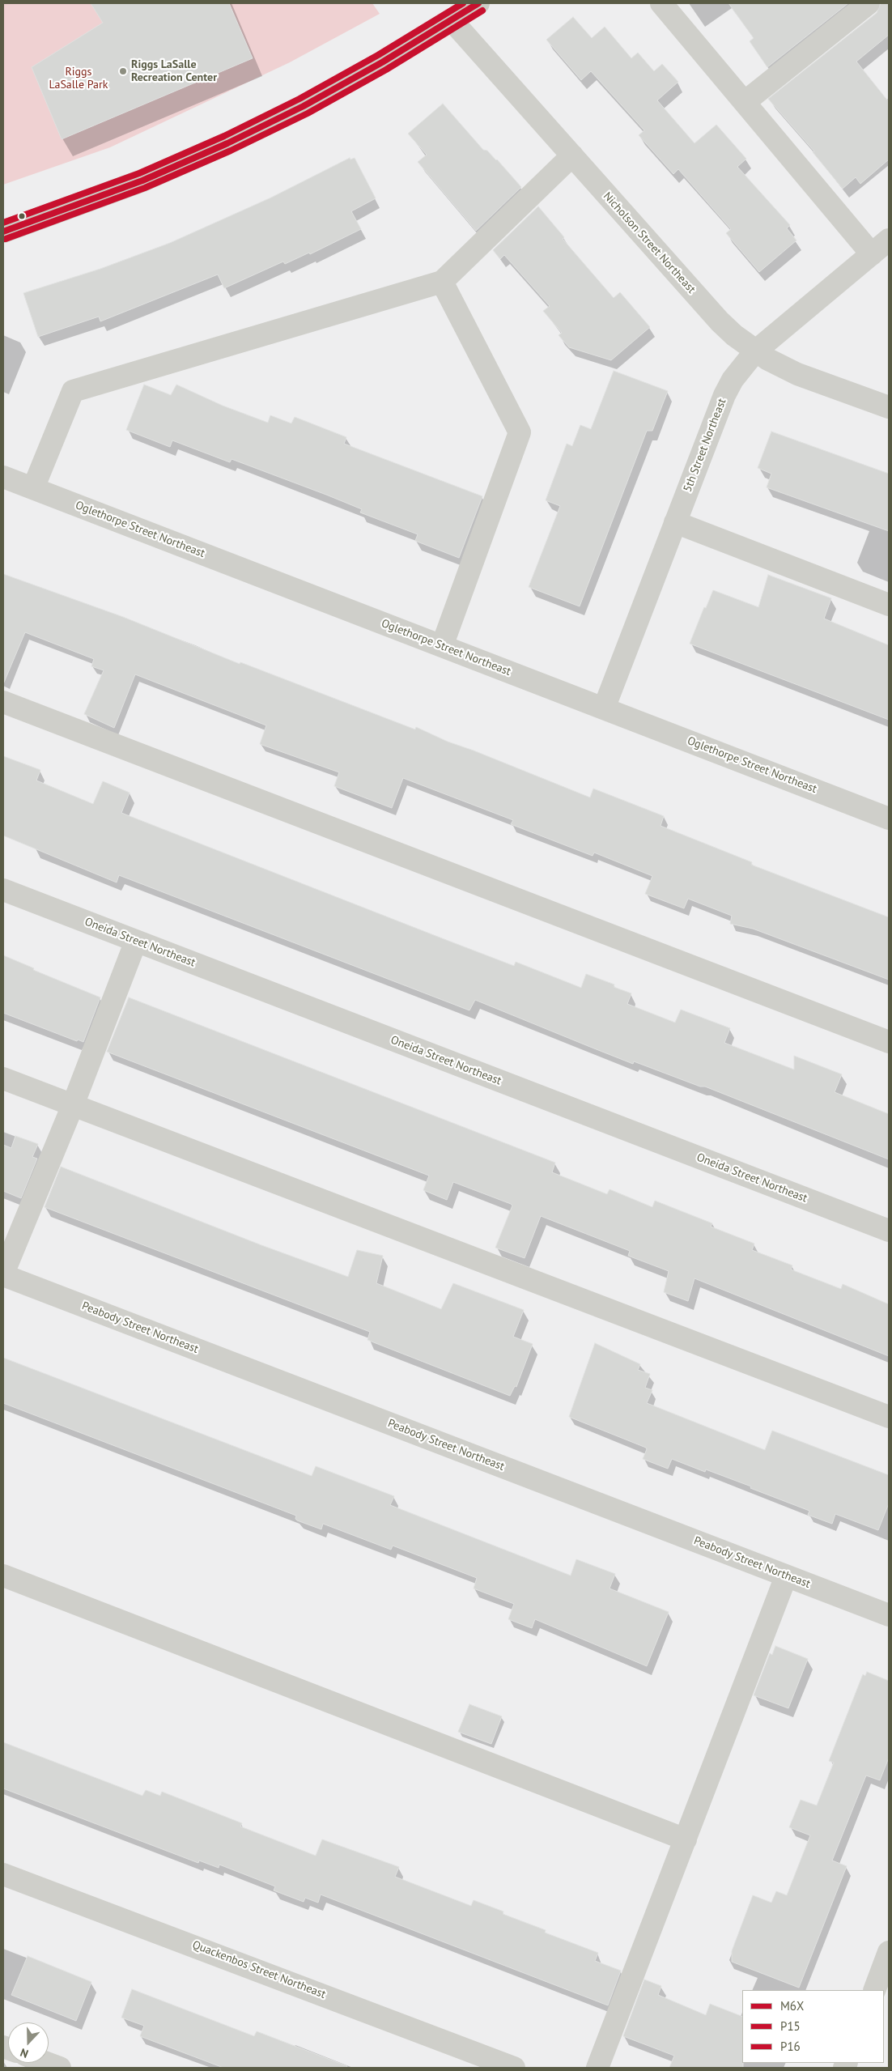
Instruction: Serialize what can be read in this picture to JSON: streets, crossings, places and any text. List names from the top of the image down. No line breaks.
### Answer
{"streets":{"street":["Nicholson Street Northeast","5th Street Northeast","Oglethorpe Street Northeast","Oneida Street Northeast","Peabody Street Northeast","Quackenbos Street Northeast"]},"crossings":[["Nicholson Street Northeast","5th Street Northeast"],["5th Street Northeast","Oglethorpe Street Northeast"]],"parks":["Riggs LaSalle Park"],"places":["Riggs LaSalle Recreation Center"],"lines":["transit line M6X","transit line P16","transit line P15"],"legend":["M6X","P15","P16"],"north":"bottom"}
